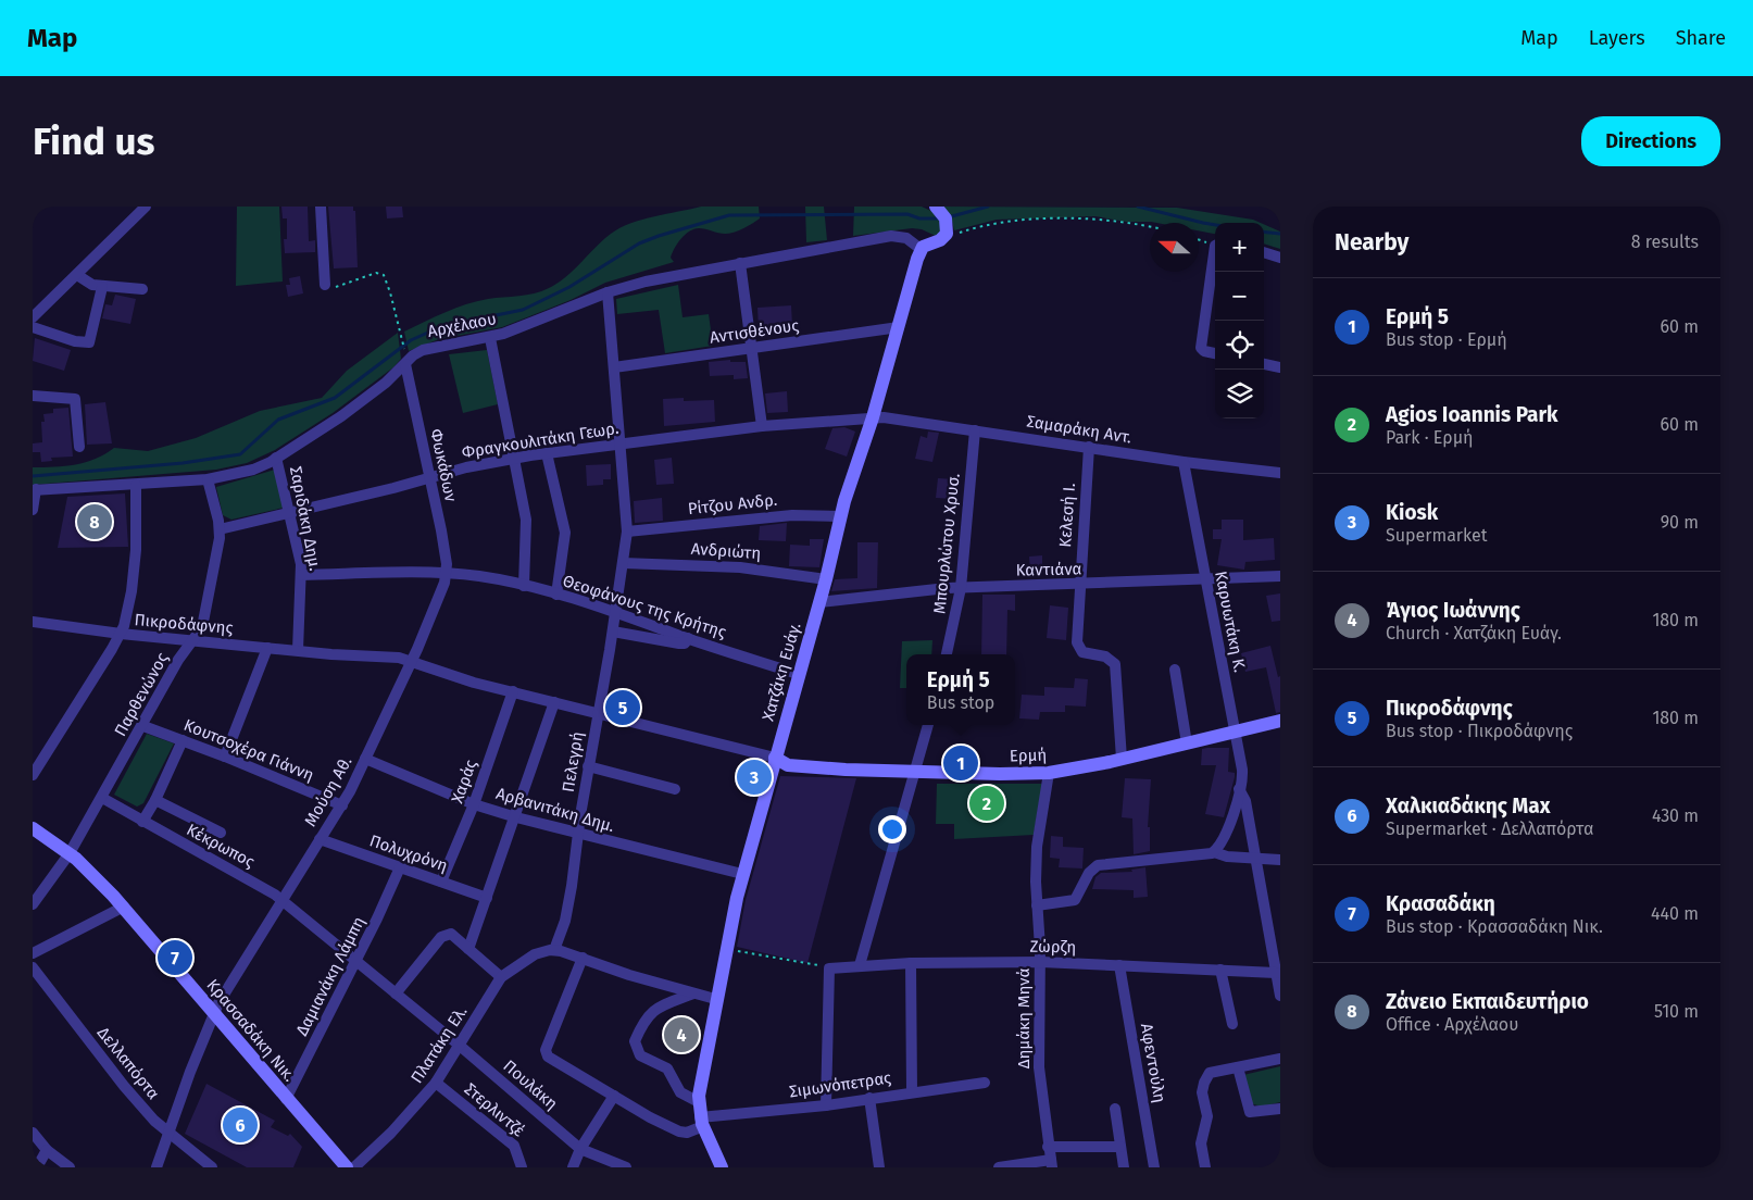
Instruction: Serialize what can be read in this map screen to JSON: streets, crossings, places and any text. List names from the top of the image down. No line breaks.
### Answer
{"streets":{"street":["Αρχέλαου","Αντισθένους","Σαμαράκη Αντ.","Φραγκουλιτάκη Γεωρ.","Φωκάδων","Ρίτζου Ανδρ.","Κελεσή Ι.","Σαριδάκη Δημ.","Μπουρλώτου Χρυσ.","Ανδριώτη","Καντιάνα","Θεοφάνους της Κρήτης","Καρυωτάκη Κ.","Πικροδάφνης","Χατζάκη Ευάγ.","Παρθενώνος","Κουτσοχέρα Γιάννη","Ερμή","Πελεγρή","Χαράς","Μούση Αθ.","Αρβανιτάκη Δημ.","Κέκρωπος","Πολυχρόνη","Ζώρζη","Δαμιανάκη Λάμπη","Δημάκη Μηνά","Κρασσαδάκη Νικ.","Πλατάκη Ελ.","Δελλαπόρτα","Αφεντούλη","Πουλάκη","Σιμωνόπετρας","Στερλιντζέ"]},"crossings":[["Αρχέλαου","Φωκάδων"],["Αρχέλαου","Σαριδάκη Δημ."],["Αρχέλαου","Χατζάκη Ευάγ."],["Αρχέλαου","Παρθενώνος"],["Αρχέλαου","Πελεγρή"],["Αντισθένους","Χατζάκη Ευάγ."],["Αντισθένους","Πελεγρή"],["Σαμαράκη Αντ.","Φραγκουλιτάκη Γεωρ."],["Σαμαράκη Αντ.","Κελεσή Ι."],["Σαμαράκη Αντ.","Μπουρλώτου Χρυσ."],["Σαμαράκη Αντ.","Καρυωτάκη Κ."],["Σαμαράκη Αντ.","Χατζάκη Ευάγ."],["Φραγκουλιτάκη Γεωρ.","Φωκάδων"],["Φραγκουλιτάκη Γεωρ.","Σαριδάκη Δημ."],["Φραγκουλιτάκη Γεωρ.","Χατζάκη Ευάγ."],["Φραγκουλιτάκη Γεωρ.","Παρθενώνος"],["Φραγκουλιτάκη Γεωρ.","Πελεγρή"],["Φωκάδων","Θεοφάνους της Κρήτης"],["Φωκάδων","Μούση Αθ."],["Ρίτζου Ανδρ.","Χατζάκη Ευάγ."],["Ρίτζου Ανδρ.","Πελεγρή"],["Κελεσή Ι.","Καντιάνα"],["Κελεσή Ι.","Ερμή"],["Σαριδάκη Δημ.","Θεοφάνους της Κρήτης"],["Σαριδάκη Δημ.","Πικροδάφνης"],["Μπουρλώτου Χρυσ.","Καντιάνα"],["Ανδριώτη","Χατζάκη Ευάγ."],["Ανδριώτη","Πελεγρή"],["Καντιάνα","Καρυωτάκη Κ."],["Καντιάνα","Χατζάκη Ευάγ."],["Θεοφάνους της Κρήτης","Χατζάκη Ευάγ."],["Θεοφάνους της Κρήτης","Πελεγρή"],["Θεοφάνους της Κρήτης","Μούση Αθ."],["Καρυωτάκη Κ.","Ερμή"],["Καρυωτάκη Κ.","Ζώρζη"],["Πικροδάφνης","Χατζάκη Ευάγ."],["Πικροδάφνης","Παρθενώνος"],["Πικροδάφνης","Ερμή"],["Πικροδάφνης","Πελεγρή"],["Πικροδάφνης","Χαράς"],["Πικροδάφνης","Μούση Αθ."],["Χατζάκη Ευάγ.","Ερμή"],["Χατζάκη Ευάγ.","Αρβανιτάκη Δημ."],["Χατζάκη Ευάγ.","Σιμωνόπετρας"],["Παρθενώνος","Κουτσοχέρα Γιάννη"],["Παρθενώνος","Κέκρωπος"],["Παρθενώνος","Κρασσαδάκη Νικ."],["Κουτσοχέρα Γιάννη","Μούση Αθ."],["Ερμή","Δημάκη Μηνά"],["Πελεγρή","Αρβανιτάκη Δημ."],["Πελεγρή","Πλατάκη Ελ."],["Χαράς","Αρβανιτάκη Δημ."],["Χαράς","Πολυχρόνη"],["Μούση Αθ.","Αρβανιτάκη Δημ."],["Μούση Αθ.","Κέκρωπος"],["Μούση Αθ.","Πολυχρόνη"],["Μούση Αθ.","Κρασσαδάκη Νικ."],["Μούση Αθ.","Δελλαπόρτα"],["Κέκρωπος","Δαμιανάκη Λάμπη"],["Κέκρωπος","Πουλάκη"],["Πολυχρόνη","Δαμιανάκη Λάμπη"],["Ζώρζη","Δημάκη Μηνά"],["Ζώρζη","Αφεντούλη"],["Δαμιανάκη Λάμπη","Κρασσαδάκη Νικ."],["Δαμιανάκη Λάμπη","Πουλάκη"],["Πλατάκη Ελ.","Πουλάκη"],["Πλατάκη Ελ.","Στερλιντζέ"]],"north":"left","page":{"header":"Map","nav":["Map","Layers","Share"],"buttons":"Directions","title":"Find us","heading":["Nearby","8 results"],"map_buttons":["+","−"],"list":[{"mark":"1","name":"Ερμή 5","note":"Bus stop · Ερμή","value":"60 m"},{"mark":"2","name":"Agios Ioannis Park","note":"Park · Ερμή","value":"60 m"},{"mark":"3","name":"Kiosk","note":"Supermarket","value":"90 m"},{"mark":"4","name":"Άγιος Ιωάννης","note":"Church · Χατζάκη Ευάγ.","value":"180 m"},{"mark":"5","name":"Πικροδάφνης","note":"Bus stop · Πικροδάφνης","value":"180 m"},{"mark":"6","name":"Χαλκιαδάκης Max","note":"Supermarket · Δελλαπόρτα","value":"430 m"},{"mark":"7","name":"Κρασαδάκη","note":"Bus stop · Κρασσαδάκη Νικ.","value":"440 m"},{"mark":"8","name":"Ζάνειο Εκπαιδευτήριο","note":"Office · Αρχέλαου","value":"510 m"}],"pins":["8","5","1","3","2","7","4","6"],"popup":["Ερμή 5","Bus stop"]}}
